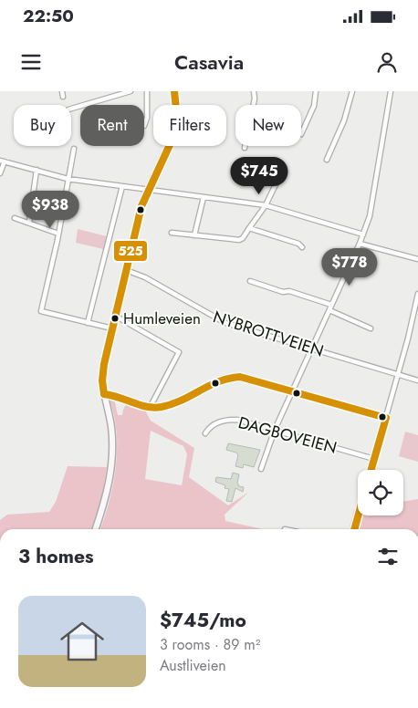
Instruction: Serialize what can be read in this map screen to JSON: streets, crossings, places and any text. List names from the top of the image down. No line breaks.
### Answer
{"streets":{"street":["NYBROTTVEIEN","DAGBOVEIEN"]},"places":["Humleveien"],"lines":["transit line 525"],"page":{"status":"22:50","header":"Casavia","chip":["Buy","Rent","Filters","New"],"price":["$745","$938","$778"],"heading":"3 homes","list":[{"name":"$745/mo","note":"3 rooms · 89 m² · Austliveien"}]}}
